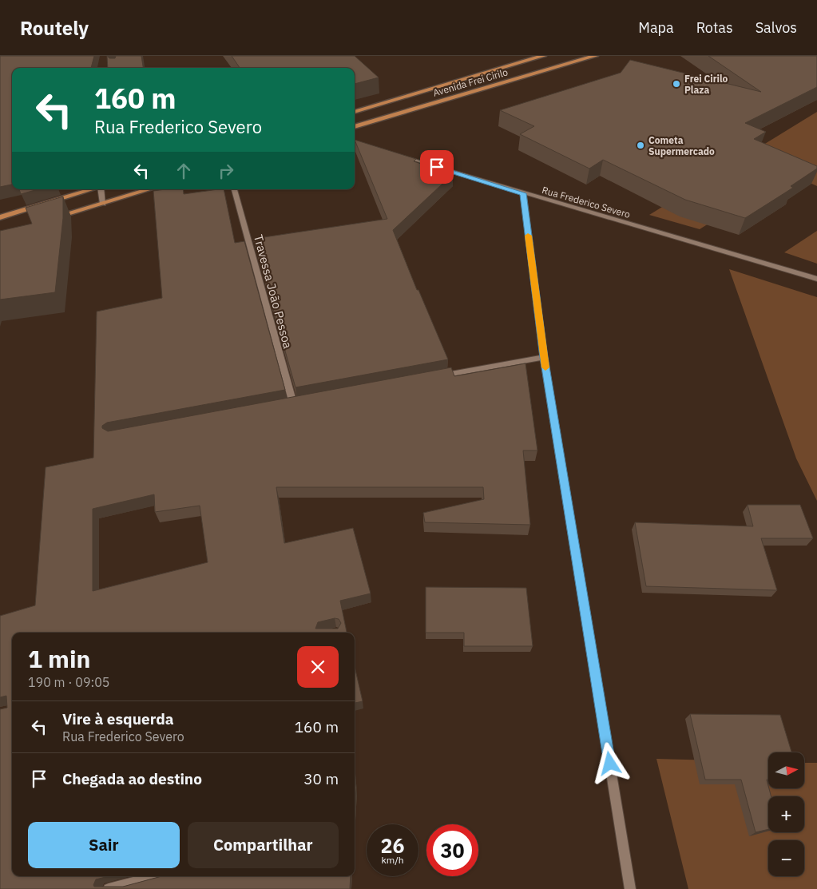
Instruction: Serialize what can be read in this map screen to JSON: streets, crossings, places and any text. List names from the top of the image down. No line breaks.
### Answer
{"streets":{"main road":["Avenida Frei Cirilo"],"street":["Rua Frederico Severo","Travessa João Pessoa"]},"places":["Frei Cirilo Plaza","Cometa Supermercado"],"north":"right","page":{"header":"Routely","nav":["Mapa","Rotas","Salvos"],"turn":["160 m","Rua Frederico Severo"],"heading":["1 min","190 m · 09:05"],"list":[{"name":"Vire à esquerda","note":"Rua Frederico Severo","value":"160 m"},{"name":"Chegada ao destino","value":"30 m"}],"map_buttons":["+","−"],"buttons":["Sair","Compartilhar"],"speed":"26 km/h","limit":"30"}}
